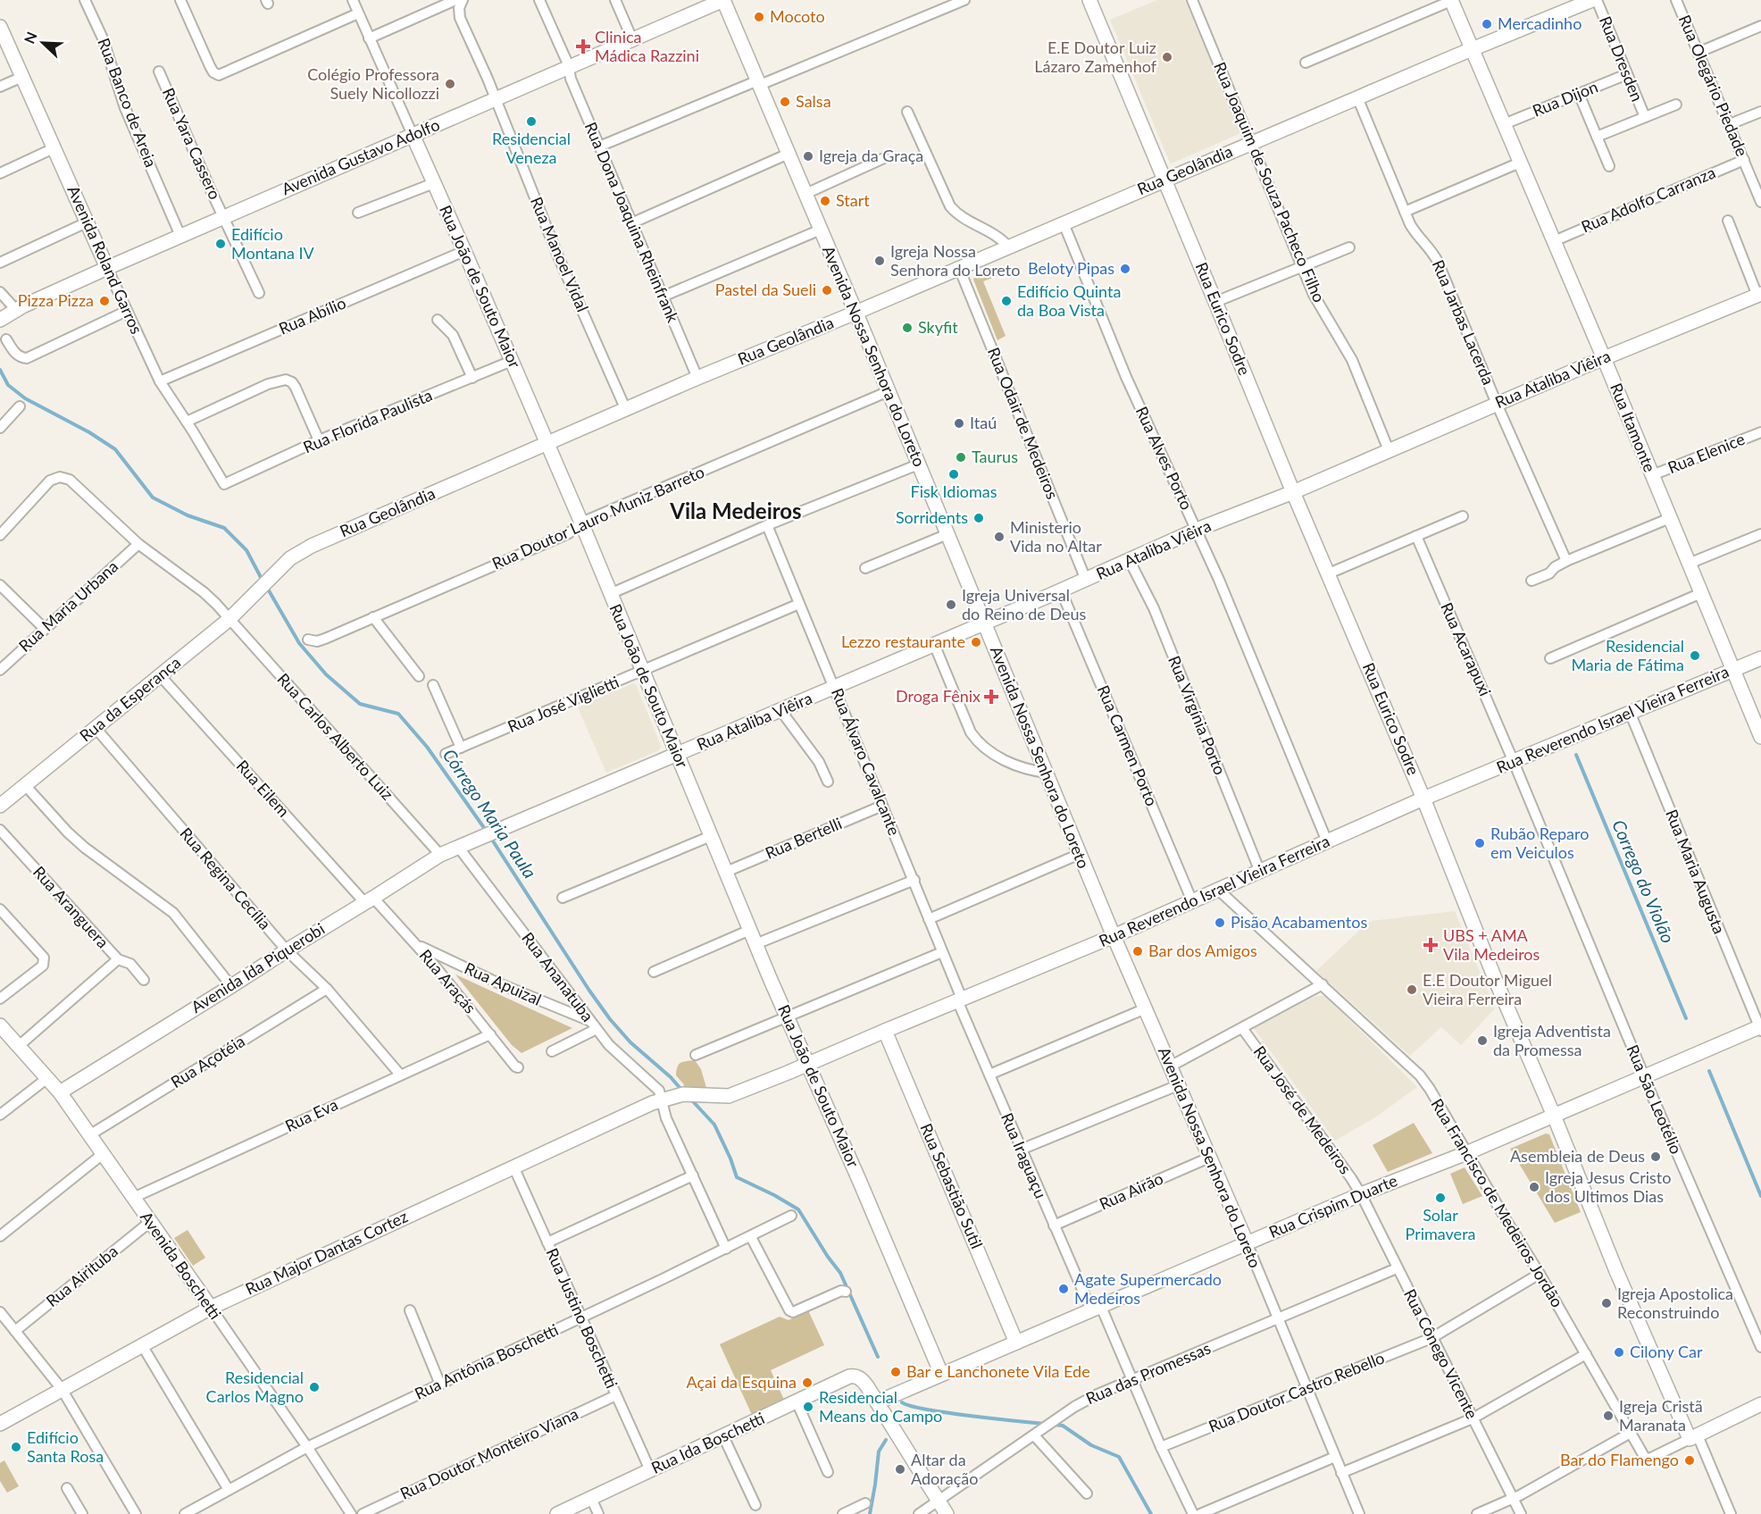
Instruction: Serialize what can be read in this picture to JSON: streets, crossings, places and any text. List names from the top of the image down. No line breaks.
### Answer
{"streets":{"street":["Rua Dresden","Rua Olegário Piedade","Rua Dijon","Rua Banco de Areia","Rua Yara Cassero","Avenida Gustavo Adolfo","Rua Geolândia","Rua Joaquim de Souza Pacheco Filho","Rua Adolfo Carranza","Rua Dona Joaquina Rheinfrank","Rua Manoel Vidal","Avenida Roland Garros","Rua João de Souto Maior","Rua Abílio","Rua Eurico Sodre","Rua Jarbas Lacerda","Avenida Nossa Senhora do Loreto","Rua Ataliba Viêira","Rua Florída Paulista","Rua Odair de Medeiros","Rua Itamonte","Rua Elenice","Rua Alves Porto","Rua Doutor Lauro Muniz Barreto","Rua Maria Urbana","Rua Acarapuxi","Rua da Esperança","Rua José Viglietti","Rua Virgínia Porto","Rua Reverendo Israel Vieira Ferreira","Rua Carlos Alberto Luiz","Rua Carmen Porto","Rua Álvaro Cavalcante","Rua Eilem","Rua Bertelli","Rua Maria Augusta","Rua Regina Cecília","Rua Aranguera","Avenida Ida Piquerobi","Rua Ananatuba","Rua Araçás","Rua Apuizal","Rua Açotéia","Rua São Leotélio","Rua José de Medeiros","Rua Eva","Rua Iraguaçu","Rua Sebastião Sutil","Rua Airão","Rua Francisco de Medeiros Jordão","Rua Crispim Duarte","Rua Major Dantas Cortez","Avenida Boschetti","Rua Airituba","Rua Justino Boschetti","Rua Cônego Vicente","Rua Antônia Boschetti","Rua das Promessas","Rua Doutor Castro Rebello","Rua Ida Boschetti","Rua Doutor Monteiro Viana"]},"crossings":[["Rua Dresden","Rua Dijon"],["Rua Olegário Piedade","Rua Adolfo Carranza"],["Rua Dijon","Rua Itamonte"],["Rua Banco de Areia","Avenida Gustavo Adolfo"],["Rua Yara Cassero","Avenida Gustavo Adolfo"],["Avenida Gustavo Adolfo","Rua Dona Joaquina Rheinfrank"],["Avenida Gustavo Adolfo","Rua Manoel Vidal"],["Avenida Gustavo Adolfo","Avenida Roland Garros"],["Avenida Gustavo Adolfo","Rua João de Souto Maior"],["Avenida Gustavo Adolfo","Avenida Nossa Senhora do Loreto"],["Rua Geolândia","Rua Joaquim de Souza Pacheco Filho"],["Rua Geolândia","Rua Dona Joaquina Rheinfrank"],["Rua Geolândia","Rua Manoel Vidal"],["Rua Geolândia","Rua João de Souto Maior"],["Rua Geolândia","Rua Eurico Sodre"],["Rua Geolândia","Rua Jarbas Lacerda"],["Rua Geolândia","Avenida Nossa Senhora do Loreto"],["Rua Geolândia","Rua Odair de Medeiros"],["Rua Geolândia","Rua Itamonte"],["Rua Geolândia","Rua Alves Porto"],["Rua Geolândia","Rua da Esperança"],["Rua Joaquim de Souza Pacheco Filho","Rua Ataliba Viêira"],["Rua Adolfo Carranza","Rua Itamonte"],["Avenida Roland Garros","Rua Abílio"],["Avenida Roland Garros","Rua Florída Paulista"],["Rua João de Souto Maior","Rua Abílio"],["Rua João de Souto Maior","Rua Ataliba Viêira"],["Rua João de Souto Maior","Rua Florída Paulista"],["Rua João de Souto Maior","Rua Doutor Lauro Muniz Barreto"],["Rua João de Souto Maior","Rua José Viglietti"],["Rua João de Souto Maior","Rua Reverendo Israel Vieira Ferreira"],["Rua João de Souto Maior","Rua Bertelli"],["Rua João de Souto Maior","Rua Crispim Duarte"],["Rua Eurico Sodre","Rua Ataliba Viêira"],["Rua Eurico Sodre","Rua Reverendo Israel Vieira Ferreira"],["Rua Eurico Sodre","Rua Francisco de Medeiros Jordão"],["Rua Eurico Sodre","Rua Crispim Duarte"],["Rua Jarbas Lacerda","Rua Ataliba Viêira"],["Avenida Nossa Senhora do Loreto","Rua Ataliba Viêira"],["Avenida Nossa Senhora do Loreto","Rua Doutor Lauro Muniz Barreto"],["Avenida Nossa Senhora do Loreto","Rua Reverendo Israel Vieira Ferreira"],["Avenida Nossa Senhora do Loreto","Rua Airão"],["Avenida Nossa Senhora do Loreto","Rua Crispim Duarte"],["Avenida Nossa Senhora do Loreto","Rua das Promessas"],["Avenida Nossa Senhora do Loreto","Rua Doutor Castro Rebello"],["Rua Ataliba Viêira","Rua Odair de Medeiros"],["Rua Ataliba Viêira","Rua Itamonte"],["Rua Ataliba Viêira","Rua Alves Porto"],["Rua Ataliba Viêira","Rua Virgínia Porto"],["Rua Ataliba Viêira","Rua Carmen Porto"],["Rua Ataliba Viêira","Rua Álvaro Cavalcante"],["Rua Ataliba Viêira","Avenida Ida Piquerobi"],["Rua Ataliba Viêira","Rua Ananatuba"],["Rua Itamonte","Rua Elenice"],["Rua Itamonte","Rua Reverendo Israel Vieira Ferreira"],["Rua Alves Porto","Rua Reverendo Israel Vieira Ferreira"],["Rua Maria Urbana","Rua Carlos Alberto Luiz"],["Rua Acarapuxi","Rua Reverendo Israel Vieira Ferreira"],["Rua Acarapuxi","Rua São Leotélio"],["Rua da Esperança","Rua Carlos Alberto Luiz"],["Rua da Esperança","Rua Eilem"],["Rua da Esperança","Rua Regina Cecília"],["Rua José Viglietti","Rua Álvaro Cavalcante"],["Rua Virgínia Porto","Rua Reverendo Israel Vieira Ferreira"],["Rua Reverendo Israel Vieira Ferreira","Rua Carmen Porto"],["Rua Reverendo Israel Vieira Ferreira","Rua Álvaro Cavalcante"],["Rua Reverendo Israel Vieira Ferreira","Rua Maria Augusta"],["Rua Reverendo Israel Vieira Ferreira","Rua Ananatuba"],["Rua Reverendo Israel Vieira Ferreira","Rua São Leotélio"],["Rua Reverendo Israel Vieira Ferreira","Rua Iraguaçu"],["Rua Reverendo Israel Vieira Ferreira","Rua Sebastião Sutil"],["Rua Reverendo Israel Vieira Ferreira","Rua Francisco de Medeiros Jordão"],["Rua Reverendo Israel Vieira Ferreira","Rua Major Dantas Cortez"],["Rua Carlos Alberto Luiz","Avenida Ida Piquerobi"],["Rua Álvaro Cavalcante","Rua Bertelli"],["Rua Álvaro Cavalcante","Rua Iraguaçu"],["Rua Eilem","Avenida Ida Piquerobi"],["Rua Eilem","Rua Araçás"],["Rua Maria Augusta","Rua Crispim Duarte"],["Rua Regina Cecília","Avenida Ida Piquerobi"],["Rua Regina Cecília","Rua Açotéia"],["Rua Regina Cecília","Rua Eva"],["Avenida Ida Piquerobi","Rua Ananatuba"],["Avenida Ida Piquerobi","Rua Araçás"],["Avenida Ida Piquerobi","Avenida Boschetti"],["Rua Ananatuba","Rua Apuizal"],["Rua Ananatuba","Rua Major Dantas Cortez"],["Rua Ananatuba","Rua Antônia Boschetti"],["Rua Araçás","Rua Apuizal"],["Rua Araçás","Rua Eva"],["Rua Açotéia","Avenida Boschetti"],["Rua São Leotélio","Rua Crispim Duarte"],["Rua José de Medeiros","Rua Crispim Duarte"],["Rua José de Medeiros","Rua Cônego Vicente"],["Rua Eva","Avenida Boschetti"],["Rua Iraguaçu","Rua Airão"],["Rua Iraguaçu","Rua Crispim Duarte"],["Rua Iraguaçu","Rua das Promessas"],["Rua Iraguaçu","Rua Doutor Castro Rebello"],["Rua Sebastião Sutil","Rua Crispim Duarte"],["Rua Francisco de Medeiros Jordão","Rua Crispim Duarte"],["Rua Francisco de Medeiros Jordão","Rua Doutor Castro Rebello"],["Rua Crispim Duarte","Rua Cônego Vicente"],["Rua Crispim Duarte","Rua Ida Boschetti"],["Rua Major Dantas Cortez","Avenida Boschetti"],["Rua Major Dantas Cortez","Rua Justino Boschetti"],["Avenida Boschetti","Rua Airituba"],["Avenida Boschetti","Rua Antônia Boschetti"],["Rua Justino Boschetti","Rua Antônia Boschetti"],["Rua Justino Boschetti","Rua Ida Boschetti"],["Rua Justino Boschetti","Rua Doutor Monteiro Viana"],["Rua Cônego Vicente","Rua das Promessas"],["Rua Cônego Vicente","Rua Doutor Castro Rebello"]],"districts":["Vila Medeiros"],"water":["Córrego Maria Paula","Corrego do Violão"],"places":{"other":["Mocoto","Mercadinho","E.E Doutor Luiz Lázaro Zamenhof","Colégio Professora Suely Nicollozzi","Salsa","Residencial Veneza","Igreja da Graça","Start","Edifício Montana IV","Igreja Nossa Senhora do Loreto","Beloty Pipas","Pastel da Sueli","Pizza Pizza","Edifício Quinta da Boa Vista","Skyfit","Itaú","Taurus","Fisk Idiomas","Sorridents","Ministerio Vida no Altar","Igreja Universal do Reino de Deus","Lezzo restaurante","Residencial Maria de Fátima","Rubão Reparo em Veiculos","Pisão Acabamentos","Bar dos Amigos","E.E Doutor Miguel Vieira Ferreira","Igreja Adventista da Promessa","Asembleia de Deus","Igreja Jesus Cristo dos Ultimos Dias","Solar Primavera","Agate Supermercado Medeiros","Igreja Apostolica Reconstruindo","Cilony Car","Bar e Lanchonete Vila Ede","Açai da Esquina","Residencial Carlos Magno","Residencial Means do Campo","Igreja Cristã Maranata","Edifício Santa Rosa","Bar do Flamengo","Altar da Adoração"],"health":["Clinica Mádica Razzini","Droga Fênix","UBS + AMA Vila Medeiros"]},"north":"top left"}
